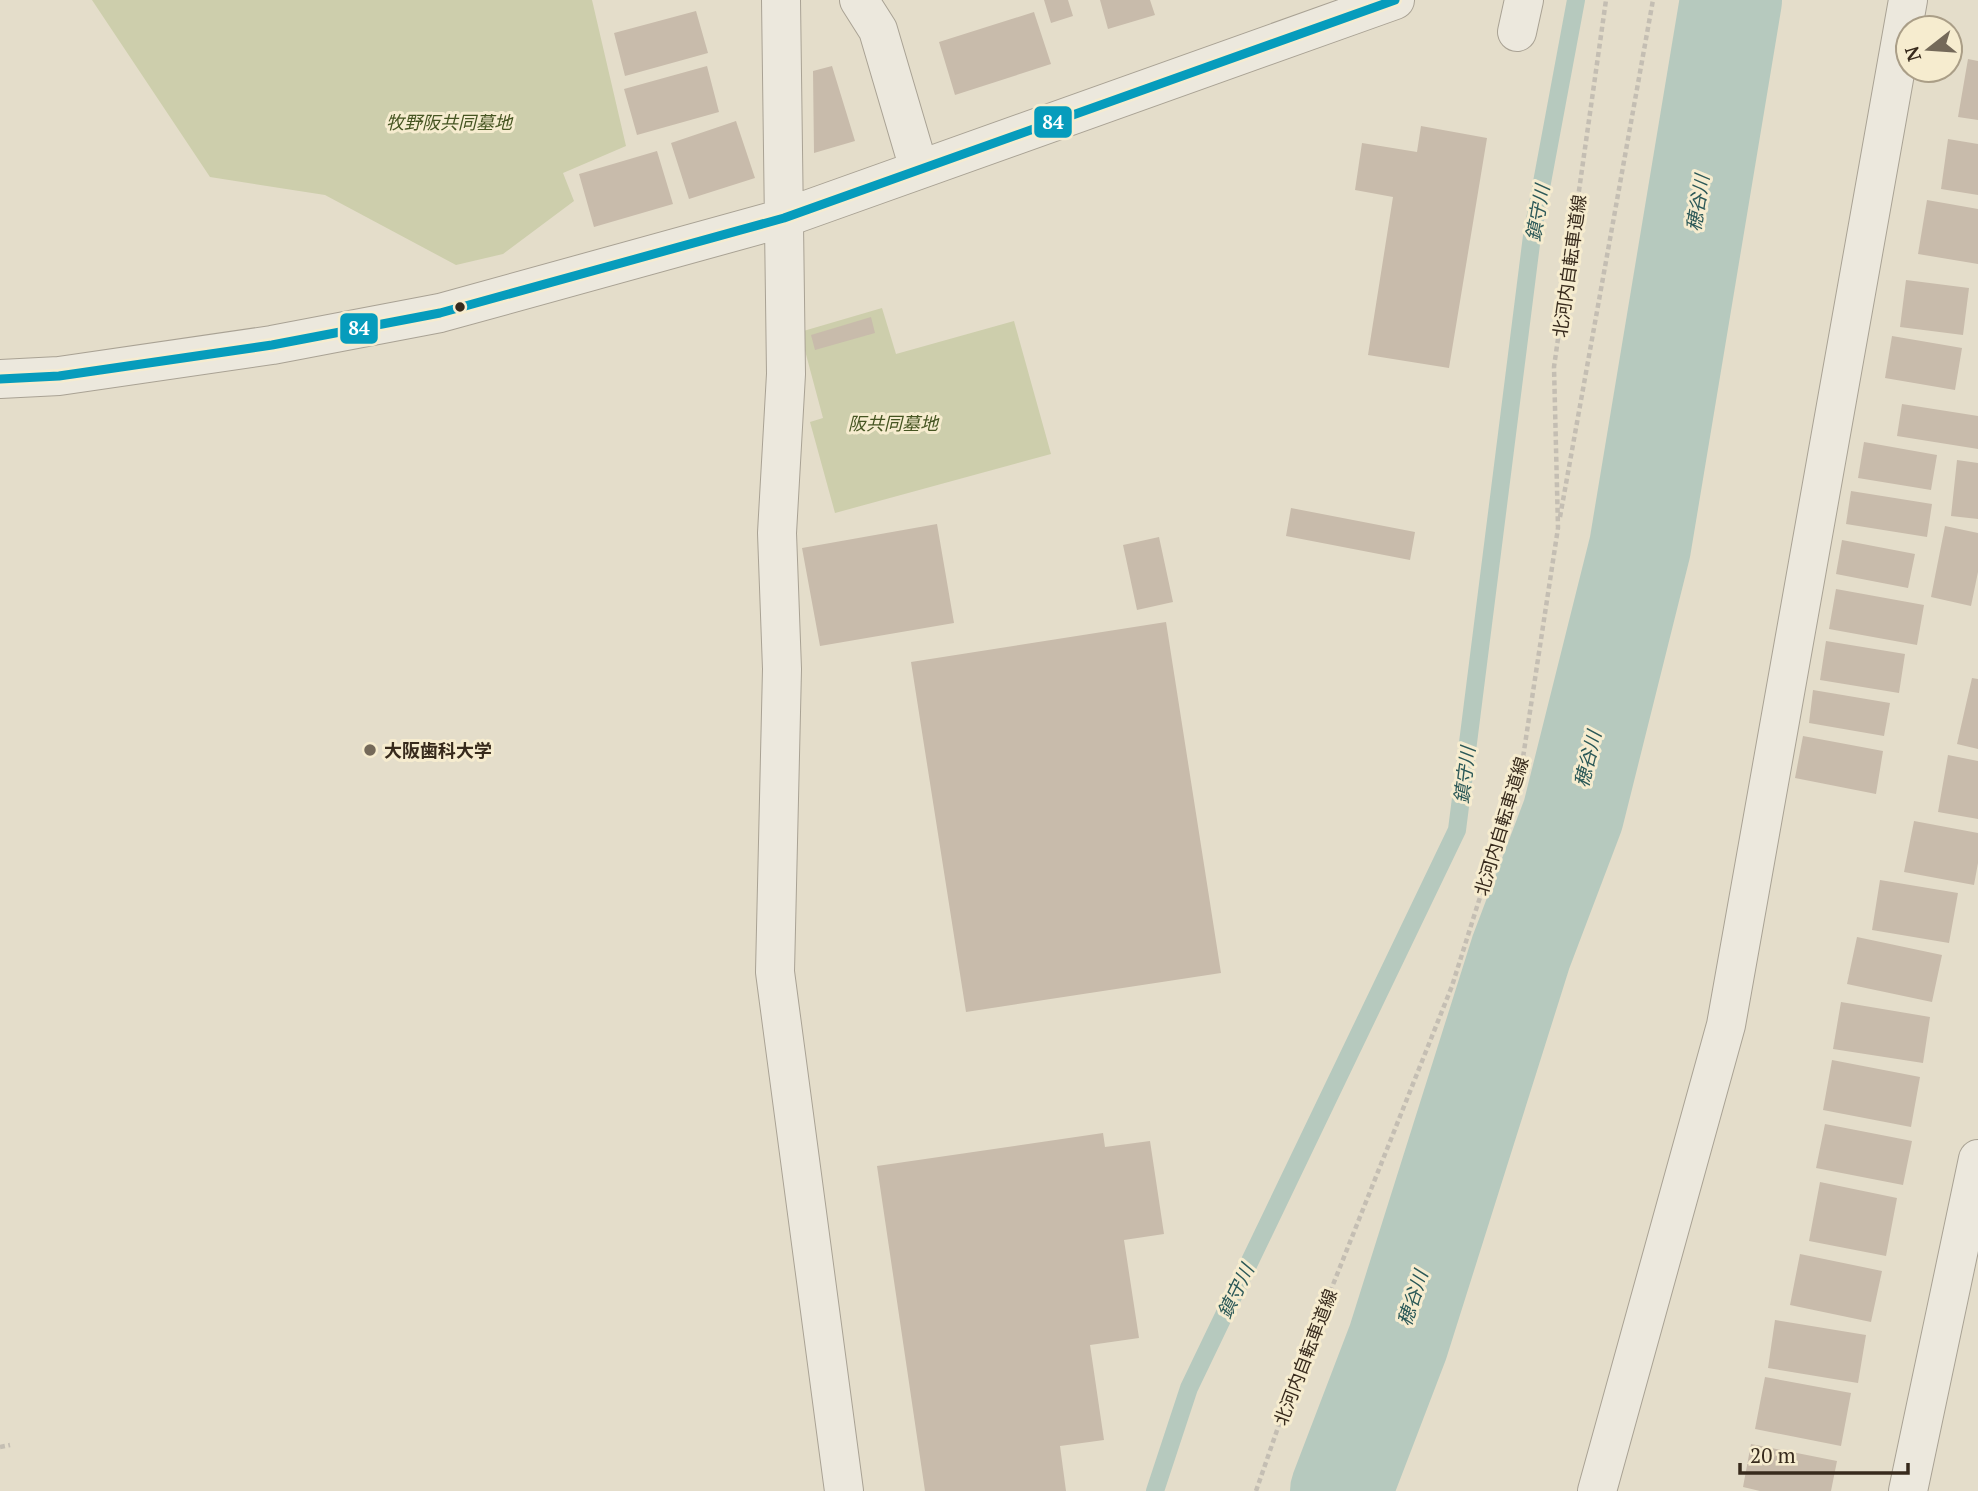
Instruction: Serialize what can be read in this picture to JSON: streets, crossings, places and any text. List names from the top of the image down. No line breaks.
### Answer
{"streets":{"path":["北河内自転車道線"]},"water":["穂谷川","鎮守川"],"parks":["牧野阪共同墓地","阪共同墓地"],"places":["大阪歯科大学"],"lines":["transit line 84"],"scale_bar":"20 m","north":"left"}
